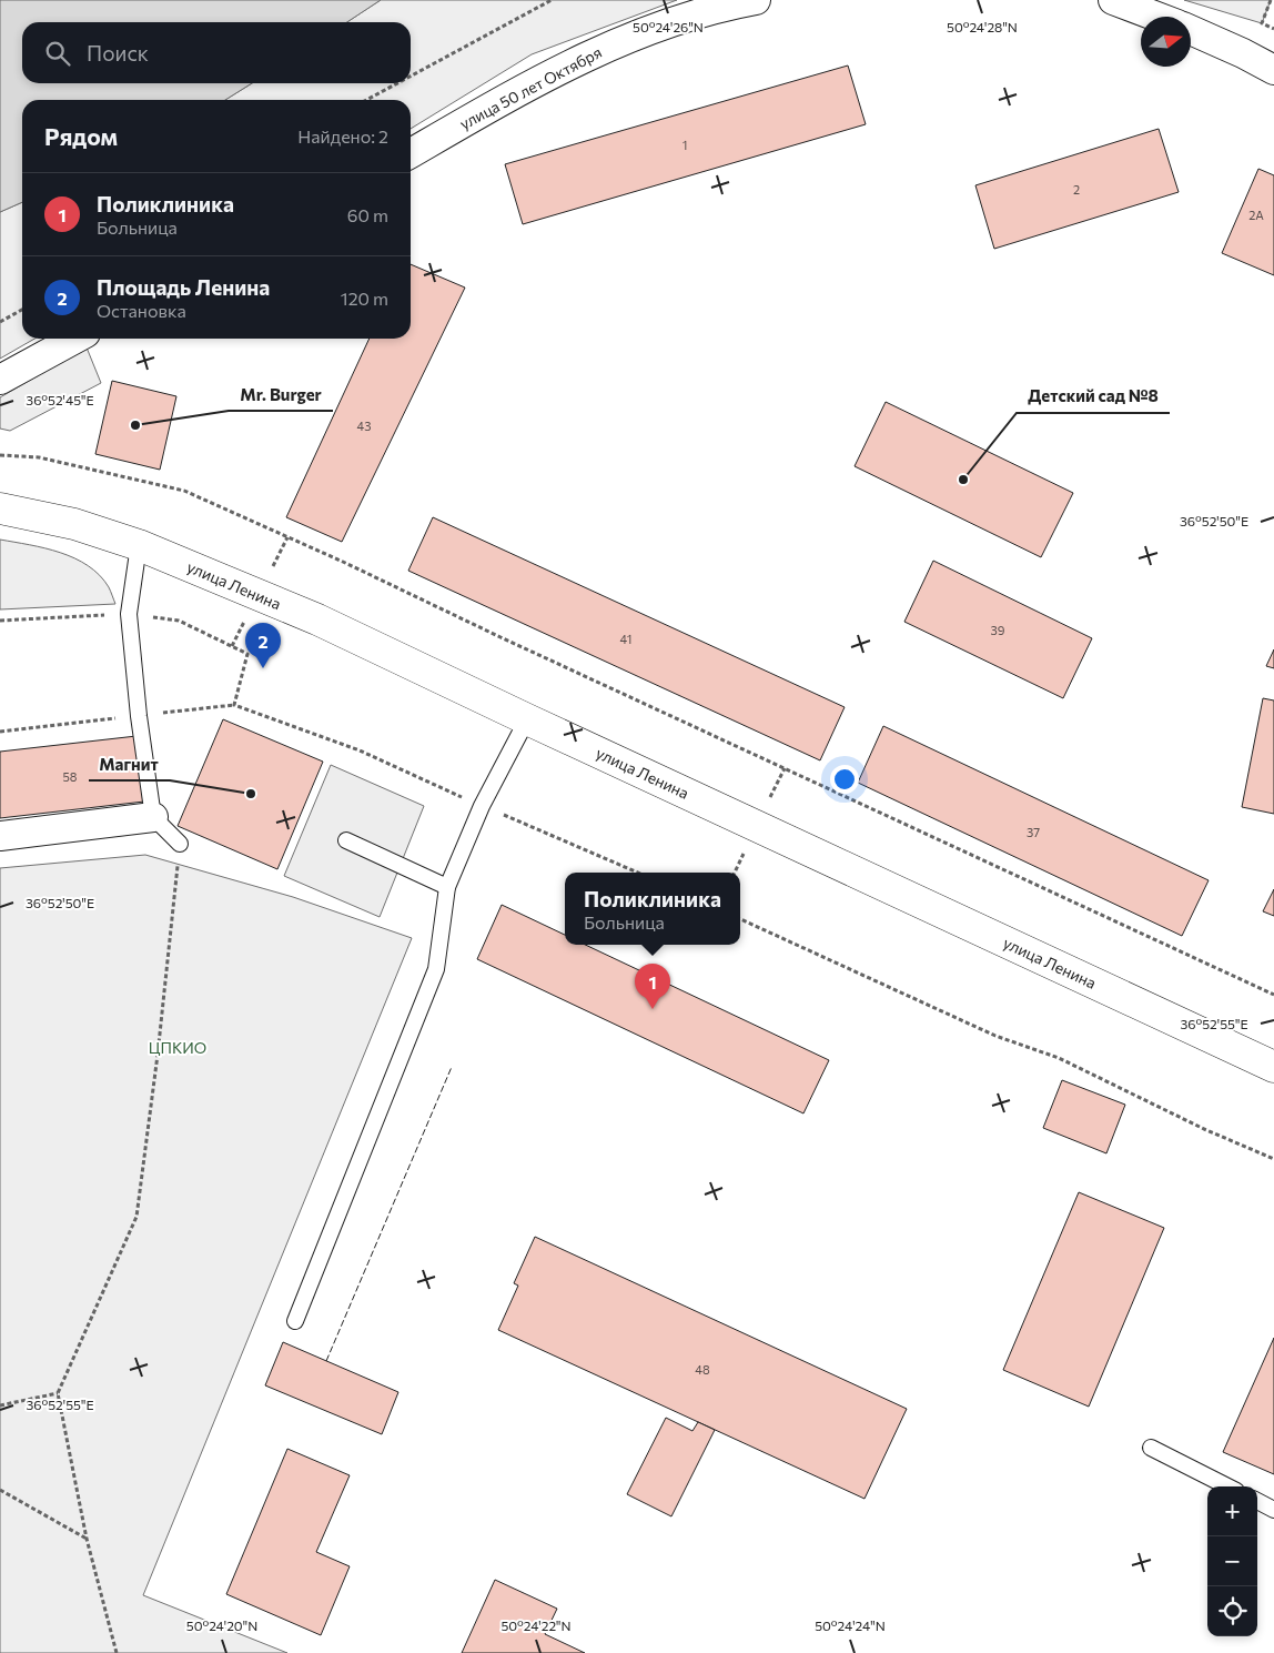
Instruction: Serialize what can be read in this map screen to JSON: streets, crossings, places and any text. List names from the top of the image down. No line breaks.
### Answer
{"streets":{"street":["улица 50 лет Октября","улица Ленина"]},"parks":["ЦПКИО"],"places":["Mr. Burger","Детский сад №8","Магнит"],"house_numbers":["1","2","2А","43","39","41","58","37","48"],"north":"right","page":{"search":"Поиск","heading":["Рядом","Найдено: 2"],"list":[{"mark":"1","name":"Поликлиника","note":"Больница","value":"60 m"},{"mark":"2","name":"Площадь Ленина","note":"Остановка","value":"120 m"}],"pins":["2","1"],"popup":["Поликлиника","Больница"],"map_buttons":["+","−"]},"coordinates":["50°24'26\"N","50°24'28\"N","36°52'45\"E","36°52'50\"E","36°52'55\"E","50°24'20\"N","50°24'22\"N","50°24'24\"N"]}
